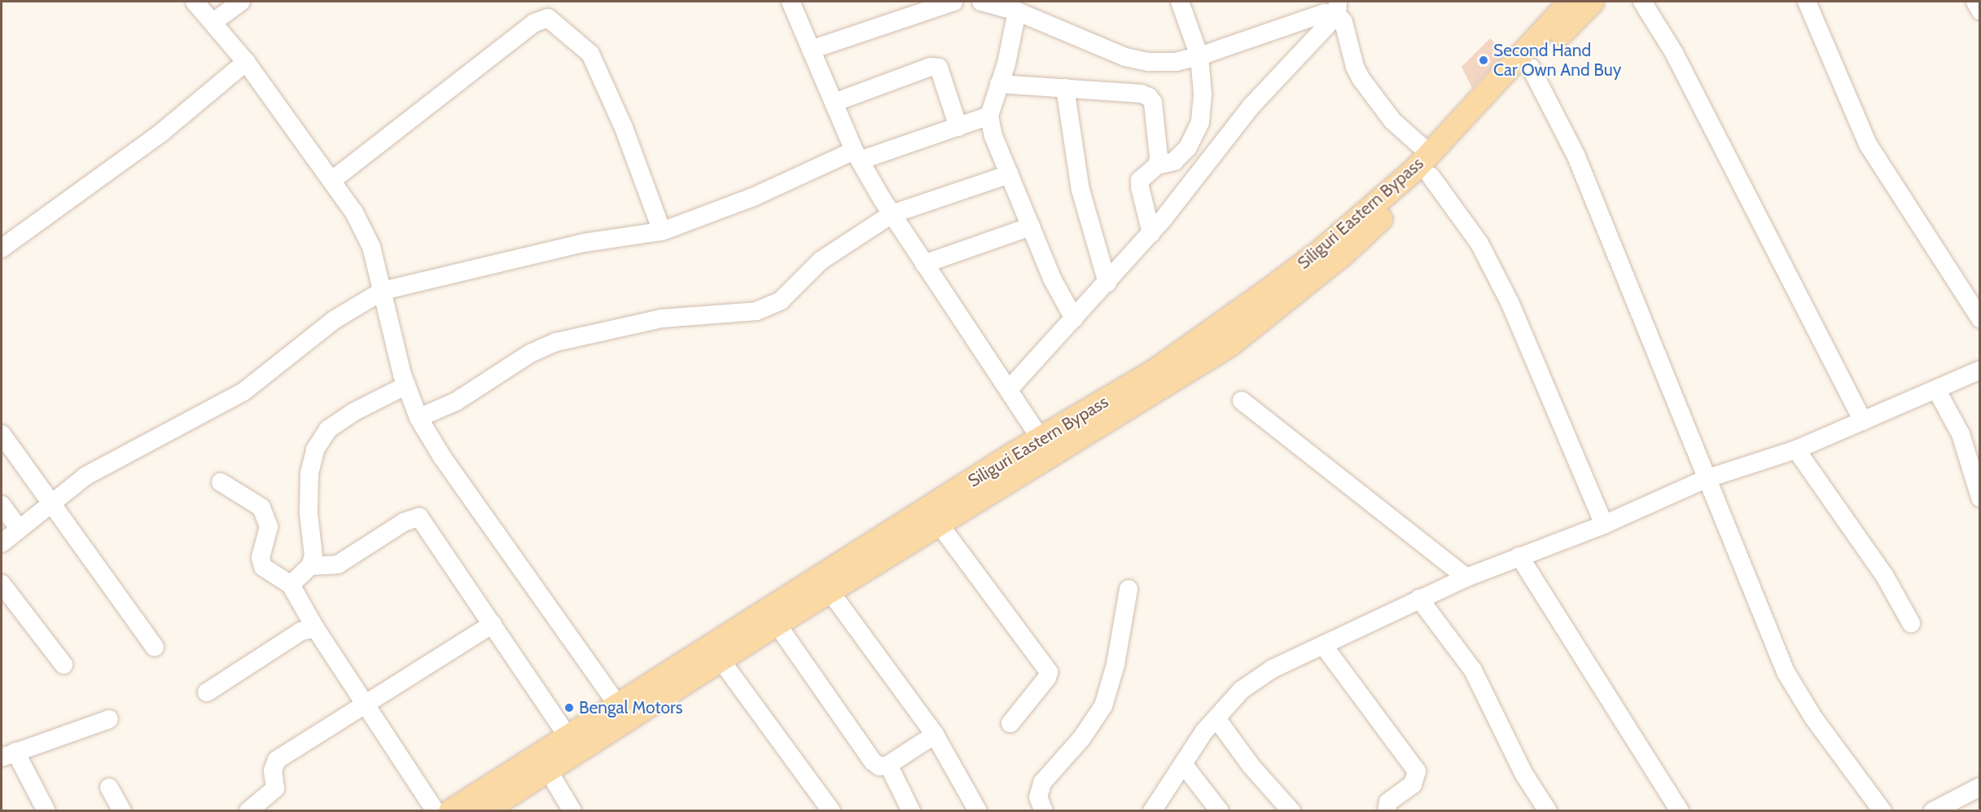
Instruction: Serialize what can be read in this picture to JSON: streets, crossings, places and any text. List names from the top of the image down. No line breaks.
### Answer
{"streets":{"main road":["Siliguri Eastern Bypass"]},"places":["Second Hand Car Own And Buy","Bengal Motors"]}
